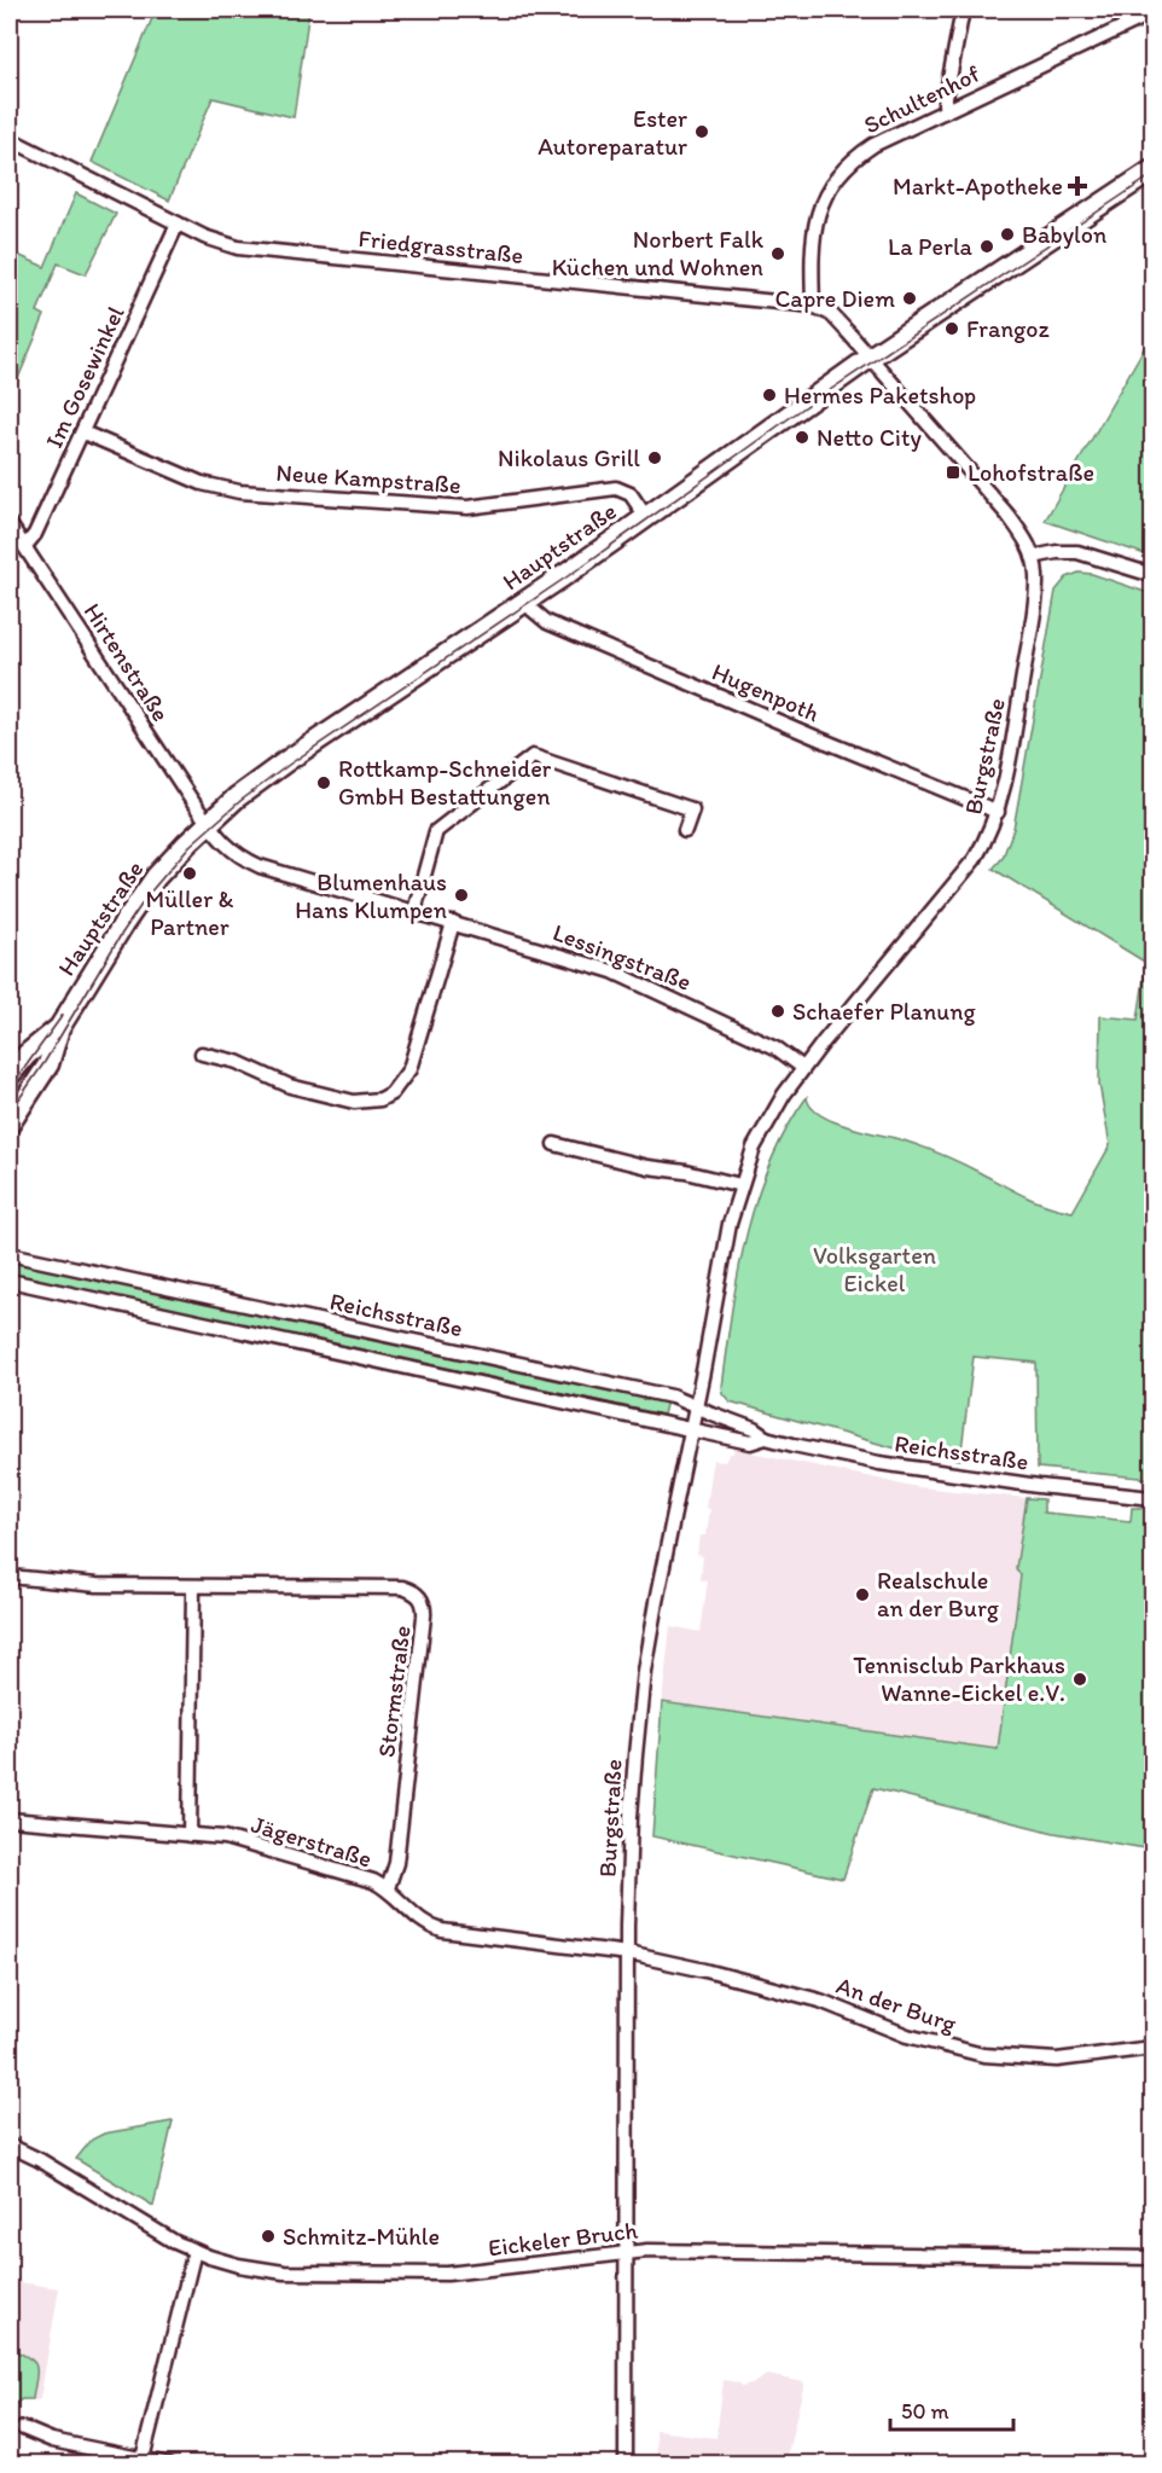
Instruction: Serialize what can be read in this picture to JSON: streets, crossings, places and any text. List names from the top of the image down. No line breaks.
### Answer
{"streets":{"street":["Schultenhof","Friedgrasstraße","Im Gosewinkel","Neue Kampstraße","Hauptstraße","Hirtenstraße","Hugenpoth","Burgstraße","Lessingstraße","Reichsstraße","Stormstraße","Jägerstraße","An der Burg","Eickeler Bruch"]},"crossings":[["Schultenhof","Friedgrasstraße"],["Friedgrasstraße","Im Gosewinkel"],["Friedgrasstraße","Hauptstraße"],["Friedgrasstraße","Burgstraße"],["Im Gosewinkel","Neue Kampstraße"],["Im Gosewinkel","Hirtenstraße"],["Neue Kampstraße","Hauptstraße"],["Hauptstraße","Hirtenstraße"],["Hauptstraße","Hugenpoth"],["Hauptstraße","Burgstraße"],["Hauptstraße","Lessingstraße"],["Hirtenstraße","Lessingstraße"],["Hugenpoth","Burgstraße"],["Burgstraße","Lessingstraße"],["Burgstraße","Reichsstraße"],["Burgstraße","Jägerstraße"],["Burgstraße","An der Burg"],["Burgstraße","Eickeler Bruch"],["Stormstraße","Jägerstraße"],["Jägerstraße","An der Burg"]],"parks":["Volksgarten Eickel"],"places":{"other":["Ester Autoreparatur","Babylon","La Perla","Norbert Falk Küchen und Wohnen","Capre Diem","Frangoz","Hermes Paketshop","Netto City","Nikolaus Grill","Rottkamp-Schneider GmbH Bestattungen","Müller & Partner","Blumenhaus Hans Klumpen","Schaefer Planung","Realschule an der Burg","Tennisclub Parkhaus Wanne-Eickel e.V.","Schmitz-Mühle"],"health":["Markt-Apotheke"],"transit":["Lohofstraße"]},"scale_bar":"50 m"}
